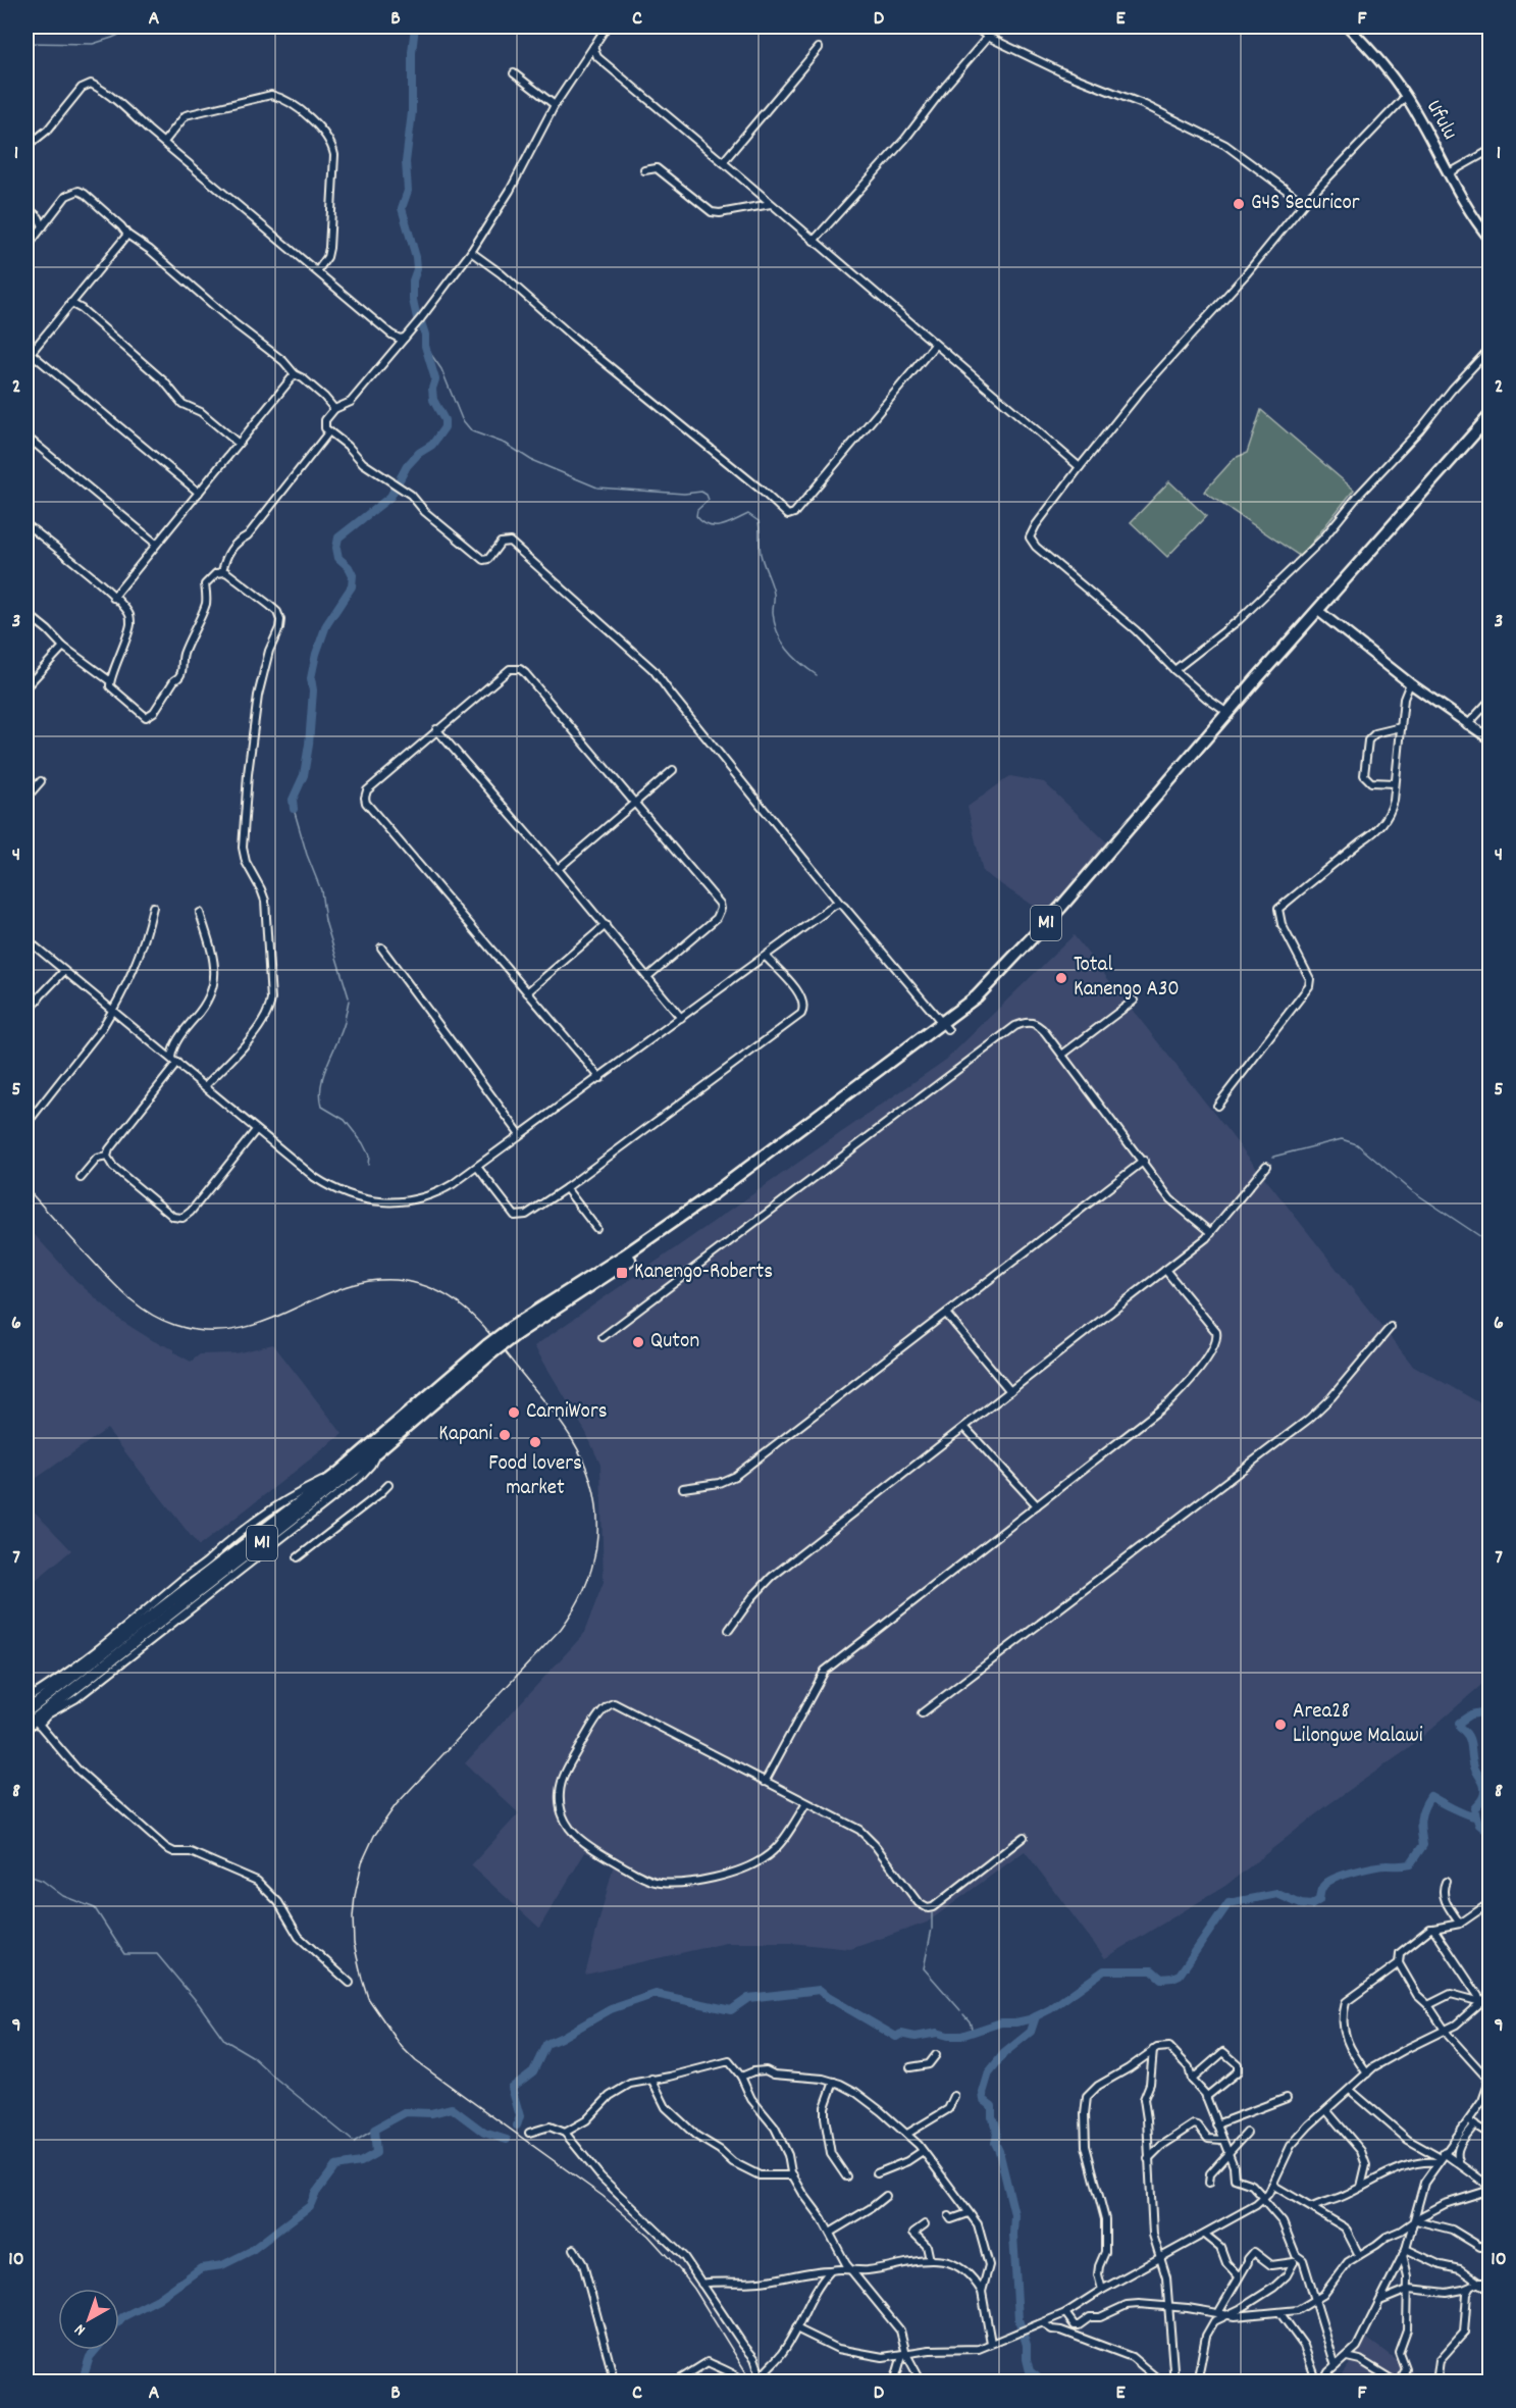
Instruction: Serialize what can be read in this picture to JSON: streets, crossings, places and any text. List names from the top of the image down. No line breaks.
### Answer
{"streets":{"highway":["M1"],"street":["Ufulu"]},"places":{"other":["G4S Securicor","Total Kanengo A30","Quton","CarniWors","Kapani","Food lovers market","Area28 Lilongwe Malawi"],"transit":["Kanengo-Roberts"]},"north":"bottom left","grid":{"columns":["A","B","C","D","E","F"],"rows":["1","2","3","4","5","6","7","8","9","10"]}}
